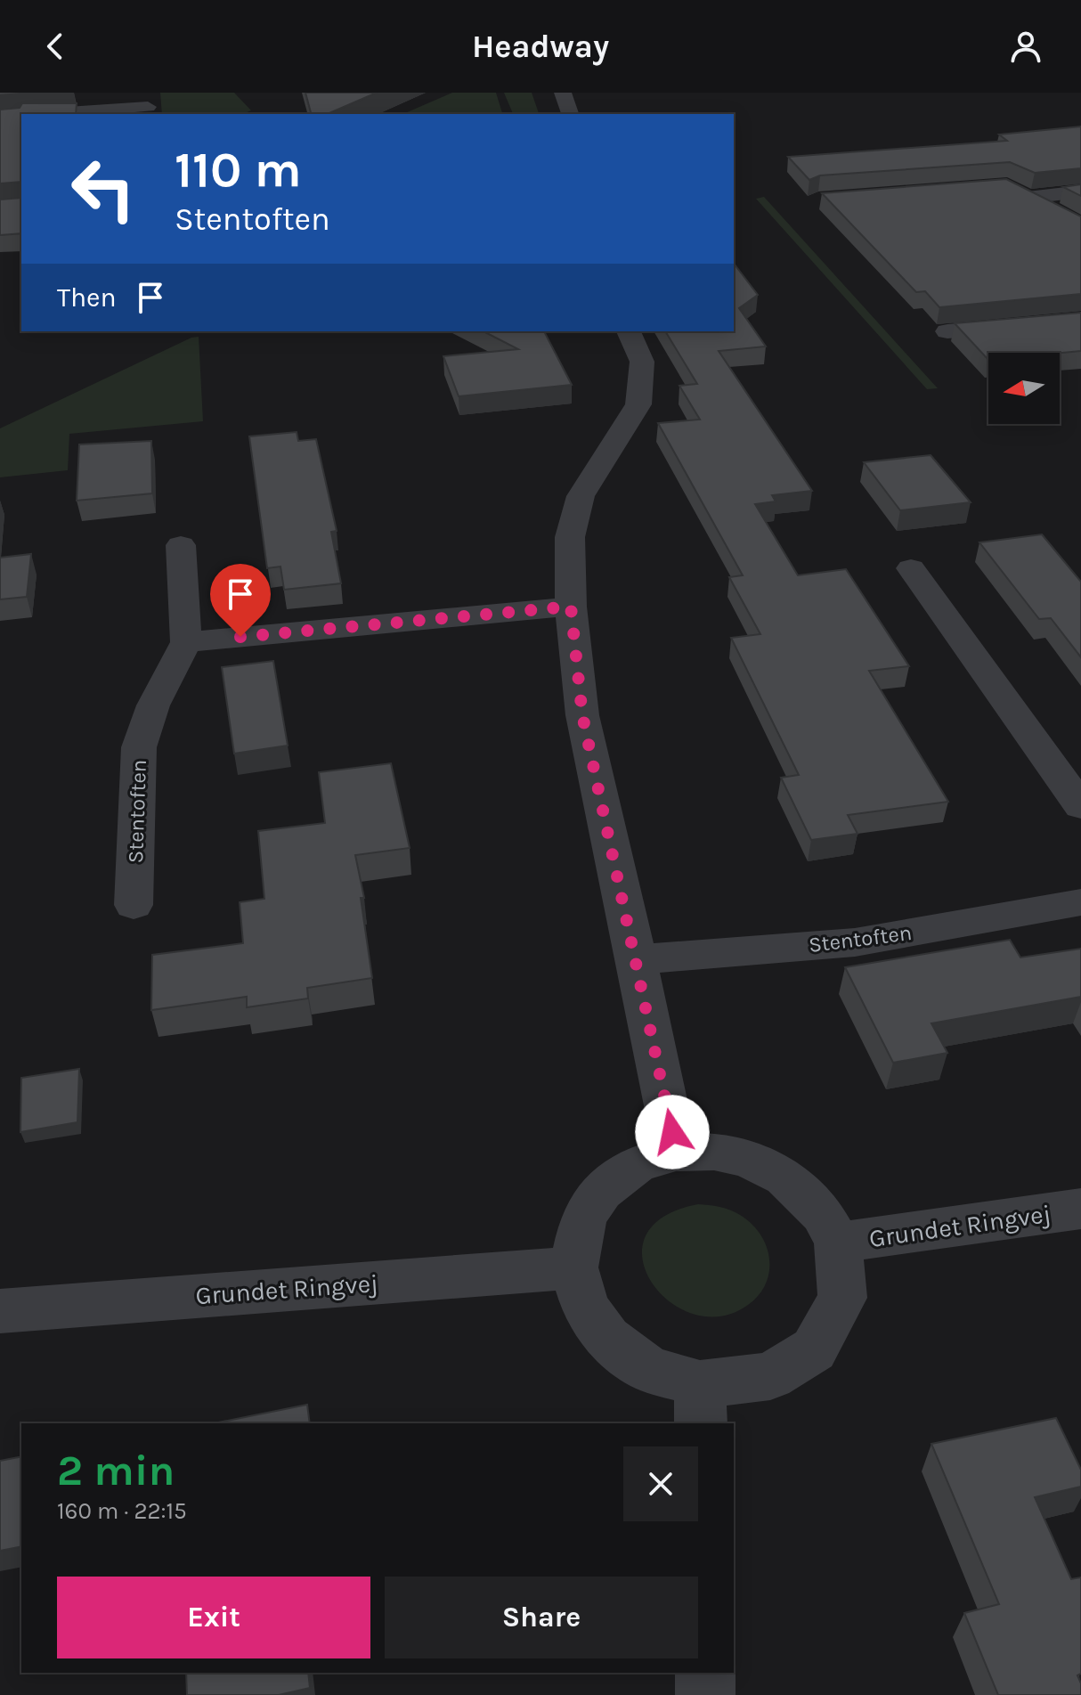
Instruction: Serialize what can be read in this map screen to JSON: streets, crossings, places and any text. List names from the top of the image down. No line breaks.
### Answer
{"streets":{"street":["Stentoften","Grundet Ringvej"]},"north":"left","page":{"header":"Headway","turn":["110 m","Stentoften"],"then":"Then","heading":["2 min","160 m · 22:15"],"buttons":["Exit","Share"]}}
